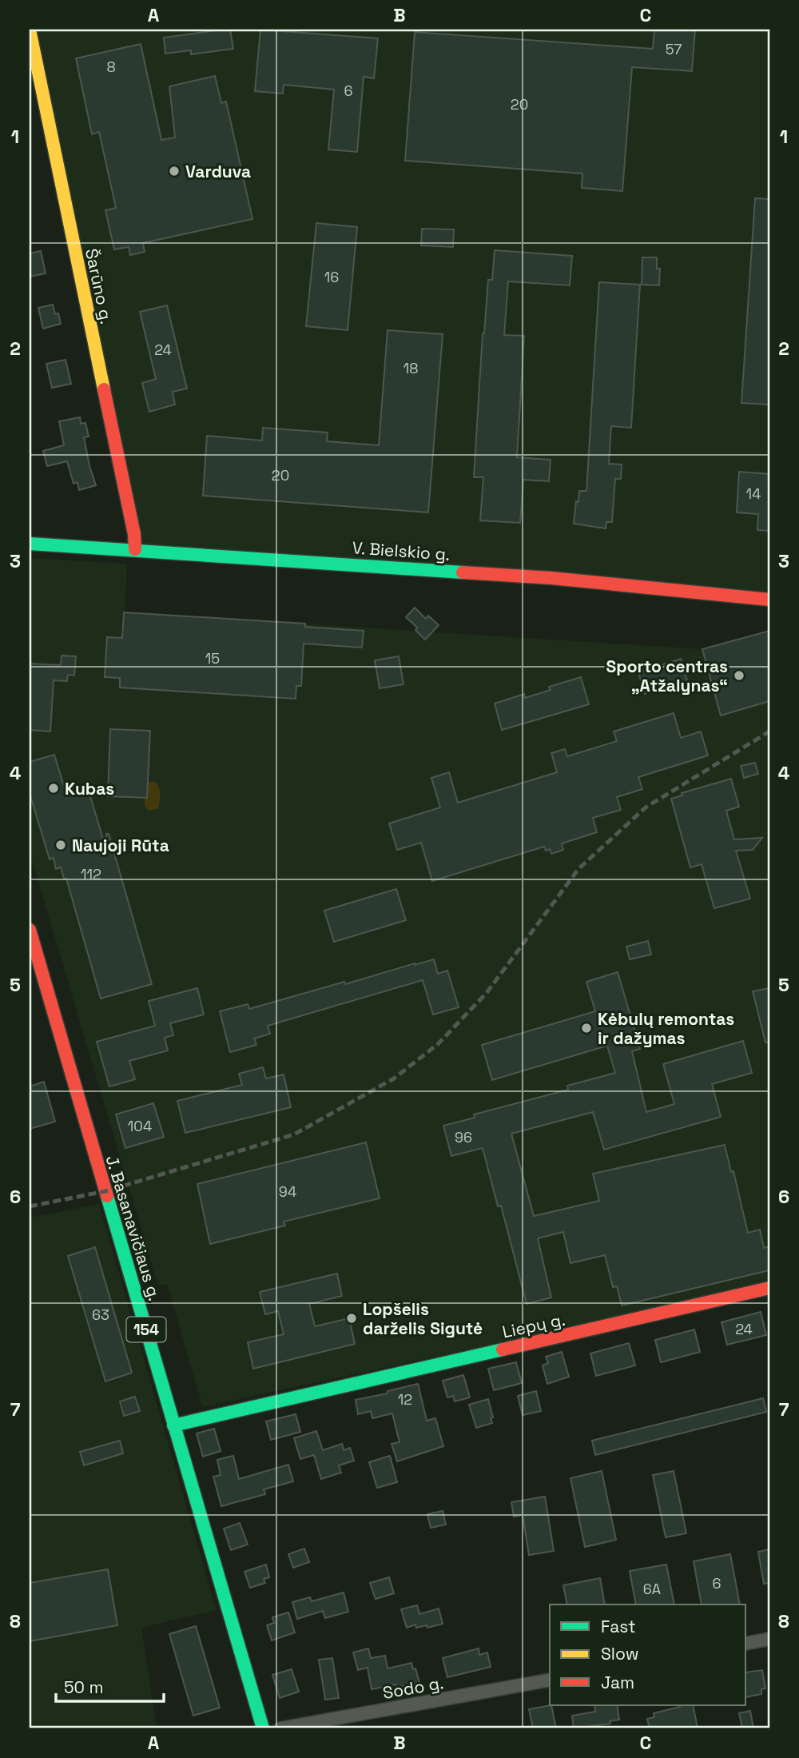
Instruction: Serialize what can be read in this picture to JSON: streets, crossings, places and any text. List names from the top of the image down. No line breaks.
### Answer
{"streets":{"street":["Šarūno g.","V. Bielskio g.","J. Basanavičiaus g.","Liepų g.","154","Sodo g."]},"crossings":[["Šarūno g.","V. Bielskio g."],["J. Basanavičiaus g.","Liepų g."]],"places":["Varduva","Sporto centras „Atžalynas“","Kubas","Naujoji Rūta","Kėbulų remontas ir dažymas","Lopšelis darželis Sigutė"],"house_numbers":["57","8","6","20","16","24","18","20","14","15","112","104","96","94","63","24","12","6","6A"],"legend":["Fast","Slow","Jam"],"scale_bar":"50 m","grid":{"columns":["A","B","C"],"rows":["1","2","3","4","5","6","7","8"]}}
